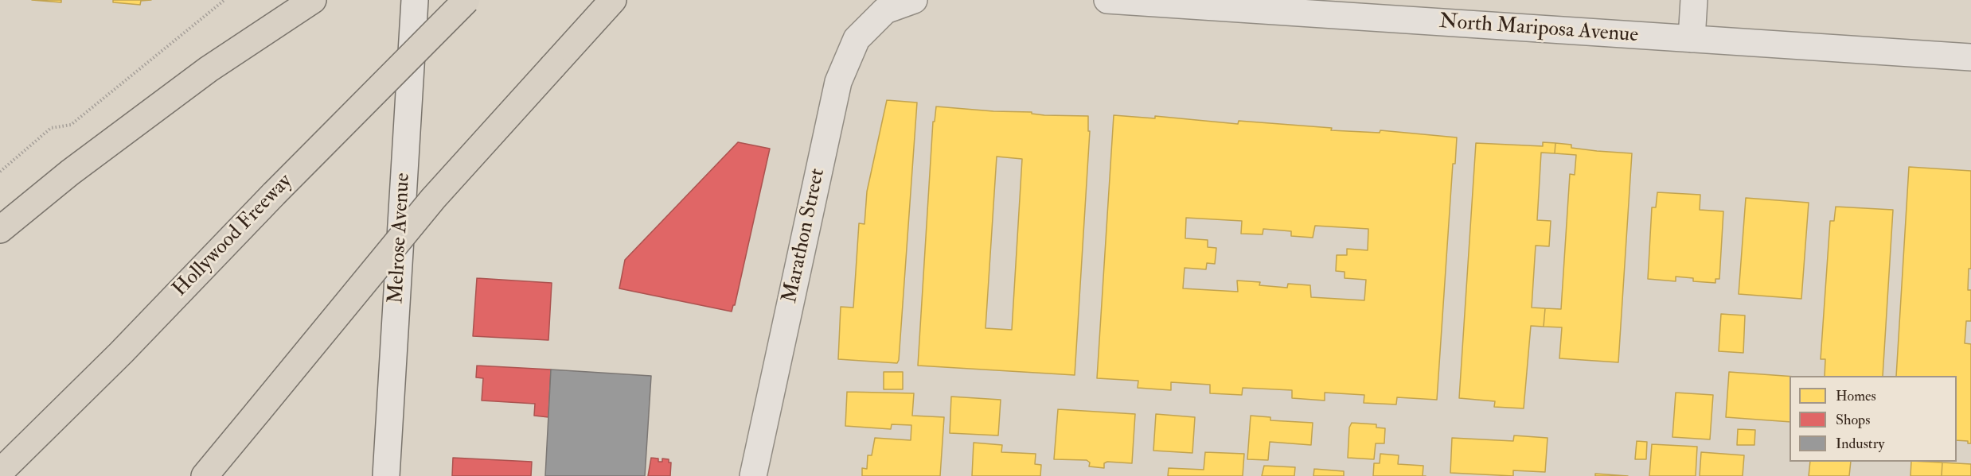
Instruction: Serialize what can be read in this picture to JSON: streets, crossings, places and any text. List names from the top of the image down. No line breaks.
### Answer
{"streets":{"highway":["Hollywood Freeway"],"street":["North Mariposa Avenue","Marathon Street","Melrose Avenue"]},"legend":["Homes","Shops","Industry"]}
